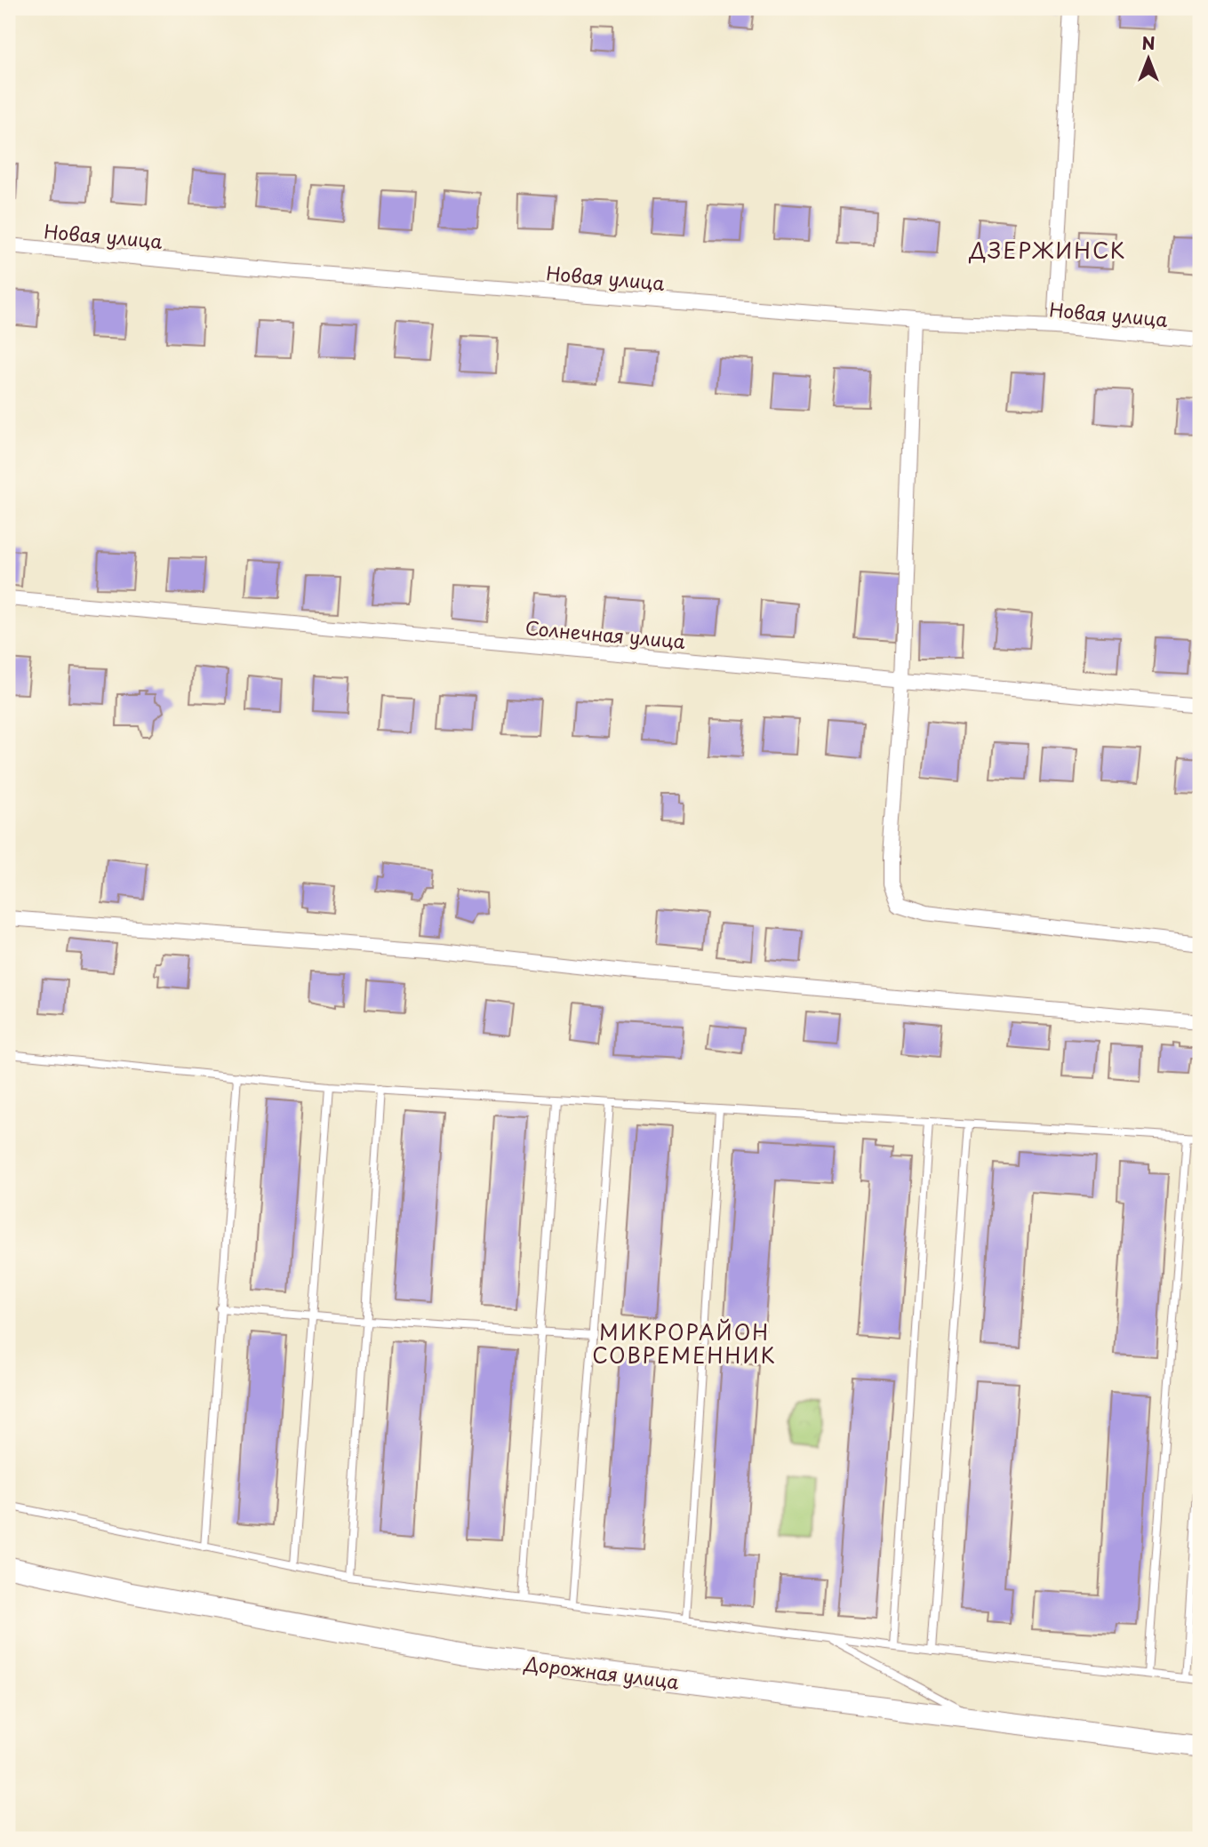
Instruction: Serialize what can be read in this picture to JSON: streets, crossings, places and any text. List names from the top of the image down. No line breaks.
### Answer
{"streets":{"main road":["Дорожная улица"],"street":["Новая улица","Солнечная улица"]},"districts":["ДЗЕРЖИНСК","МИКРОРАЙОН СОВРЕМЕННИК"],"north":"top"}
